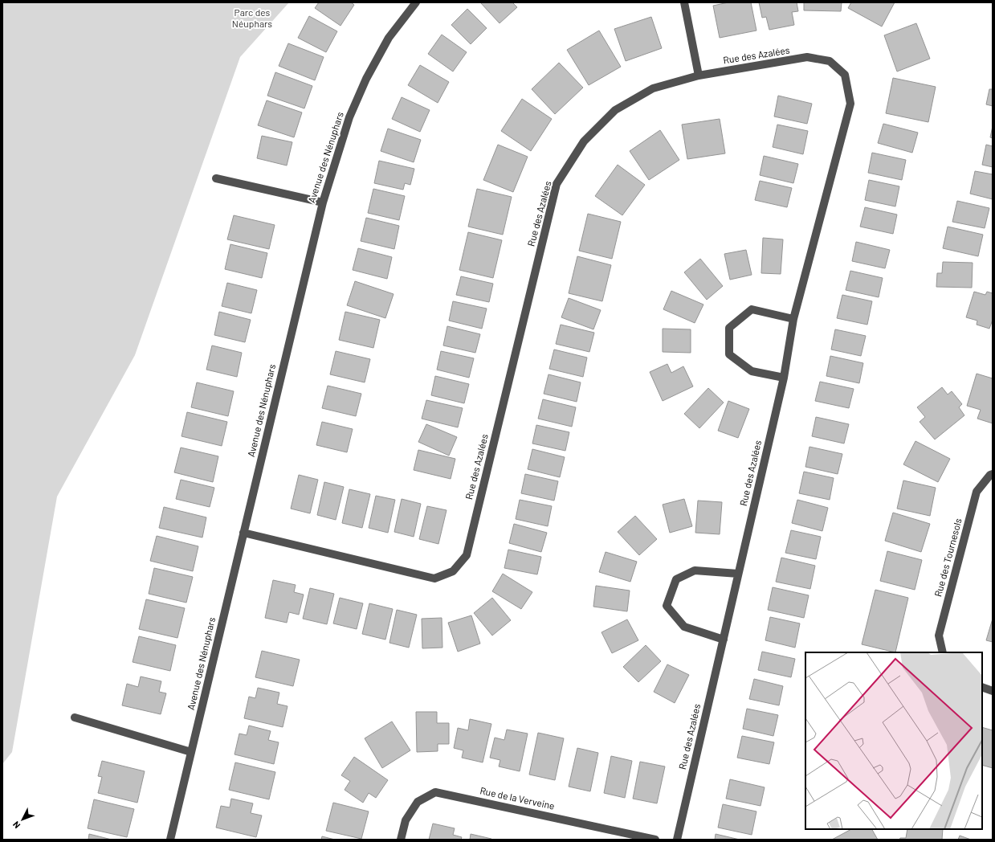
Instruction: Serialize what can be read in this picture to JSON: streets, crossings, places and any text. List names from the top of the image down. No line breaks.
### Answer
{"streets":{"street":["Rue des Azalées","Avenue des Nénuphars","Rue des Tournesols","Rue de la Verveine"]},"crossings":[["Rue des Azalées","Avenue des Nénuphars"]],"parks":["Parc des Néuphars"],"north":"bottom left"}
